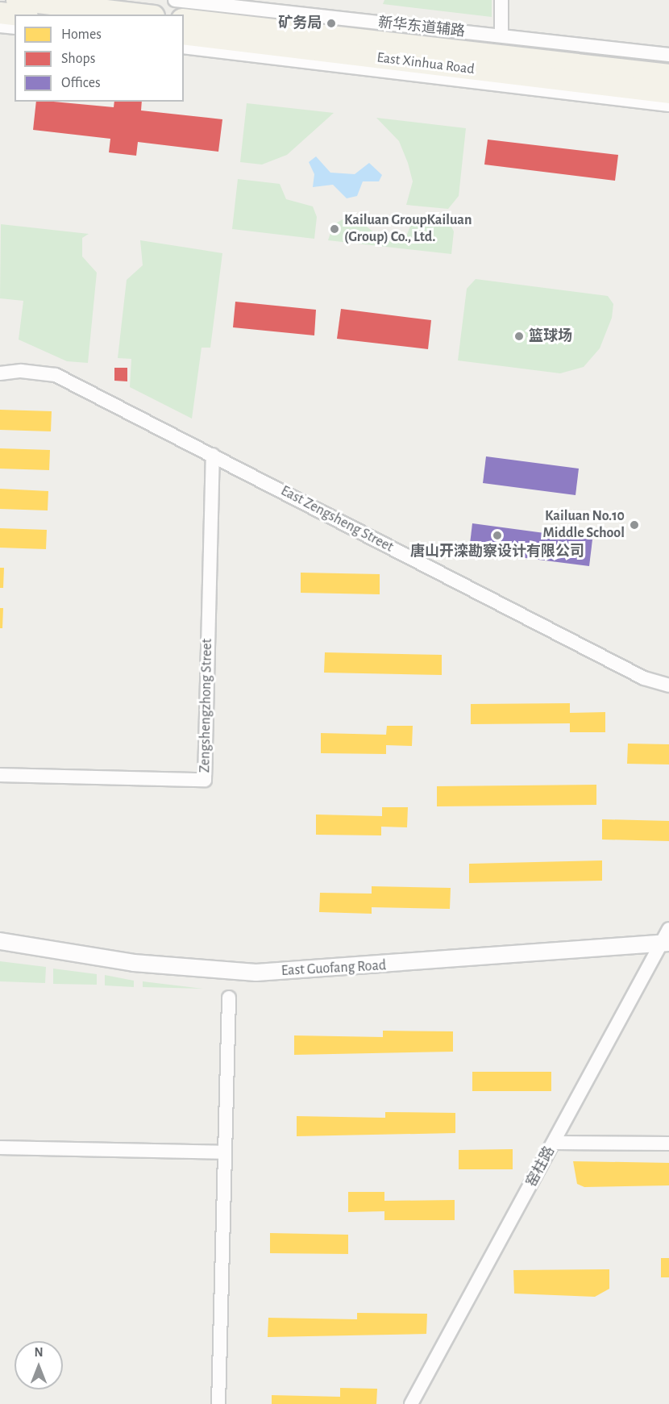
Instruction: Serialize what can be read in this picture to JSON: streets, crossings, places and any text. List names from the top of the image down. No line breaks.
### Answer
{"streets":{"main road":["East Xinhua Road"],"street":["新华东道辅路","East Zengsheng Street","Zengshengzhong Street","East Guofang Road","窑柱路"]},"crossings":[["East Zengsheng Street","Zengshengzhong Street"],["East Guofang Road","窑柱路"]],"places":["矿务局","Kailuan GroupKailuan (Group) Co., Ltd.","篮球场","Kailuan No.10 Middle School","唐山开滦勘察设计有限公司"],"legend":["Homes","Shops","Offices"],"north":"top"}
